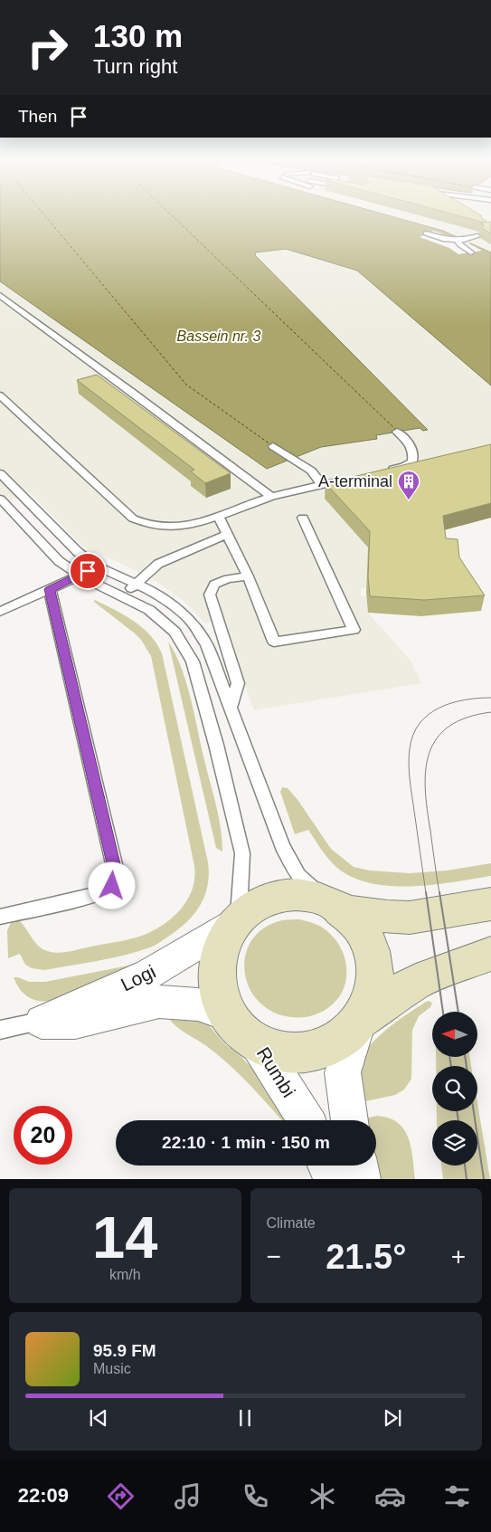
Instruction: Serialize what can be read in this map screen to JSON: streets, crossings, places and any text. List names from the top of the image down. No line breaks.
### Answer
{"streets":{"street":["Logi","Rumbi"]},"crossings":[["Logi","Rumbi"]],"water":["Bassein nr. 3"],"places":{"building":["A-terminal"]},"north":"left","page":{"turn":["130 m","Turn right"],"then":"Then","limit":"20","trip":"22:10 · 1 min · 150 m","tile":[["14","km/h"],"Climate"],"heat":["−","21.5°","+"],"song":["95.9 FM","Music"],"tabs":"22:09"}}
